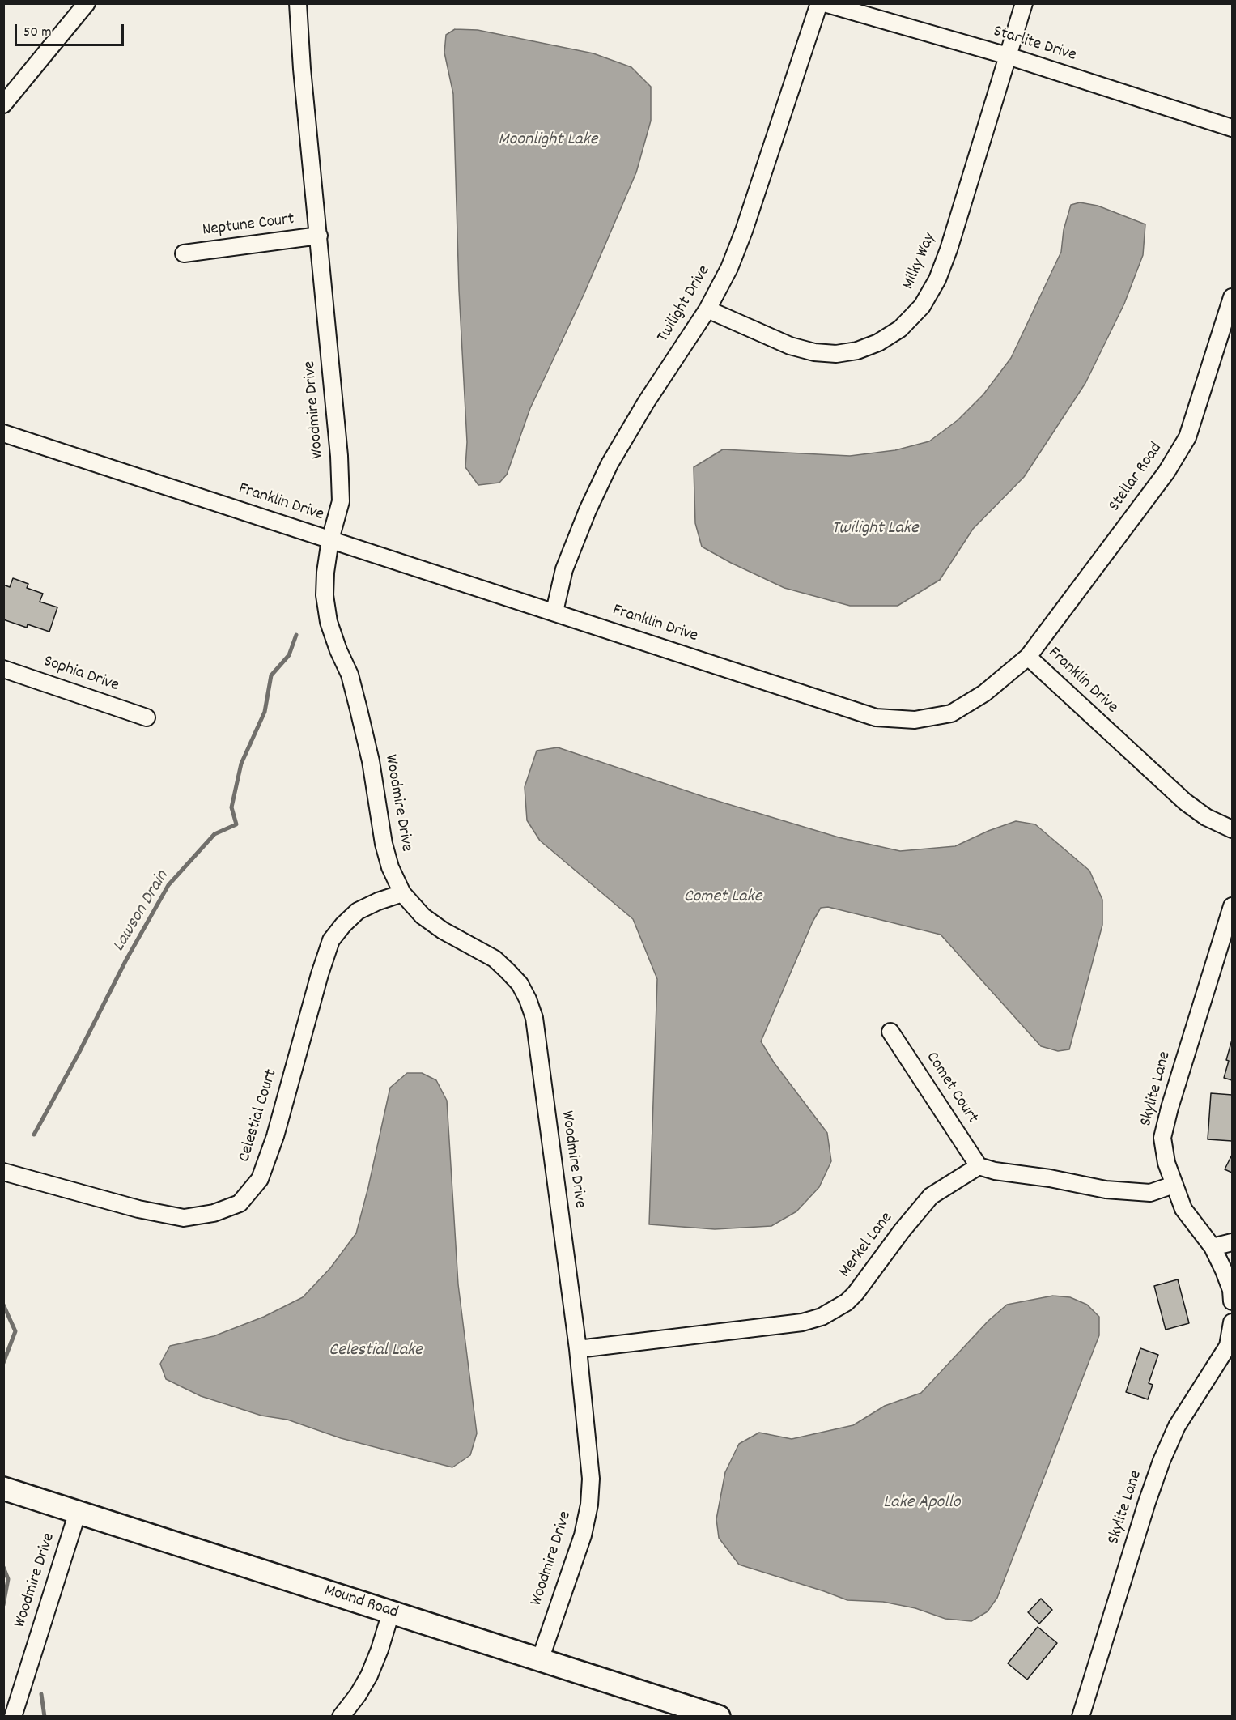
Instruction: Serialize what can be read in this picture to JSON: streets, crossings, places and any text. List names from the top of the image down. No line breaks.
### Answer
{"streets":{"street":["Starlite Drive","Neptune Court","Milky Way","Twilight Drive","Woodmire Drive","Stellar Road","Franklin Drive","Sophia Drive","Comet Court","Skylite Lane","Celestial Court","Merkel Lane","Mound Road"]},"crossings":[["Starlite Drive","Milky Way"],["Neptune Court","Woodmire Drive"],["Milky Way","Twilight Drive"],["Twilight Drive","Franklin Drive"],["Woodmire Drive","Franklin Drive"],["Woodmire Drive","Celestial Court"],["Woodmire Drive","Merkel Lane"],["Woodmire Drive","Mound Road"],["Stellar Road","Franklin Drive"],["Comet Court","Merkel Lane"]],"water":["Moonlight Lake","Twilight Lake","Comet Lake","Lawson Drain","Celestial Lake","Lake Apollo"],"scale_bar":"50 m"}
